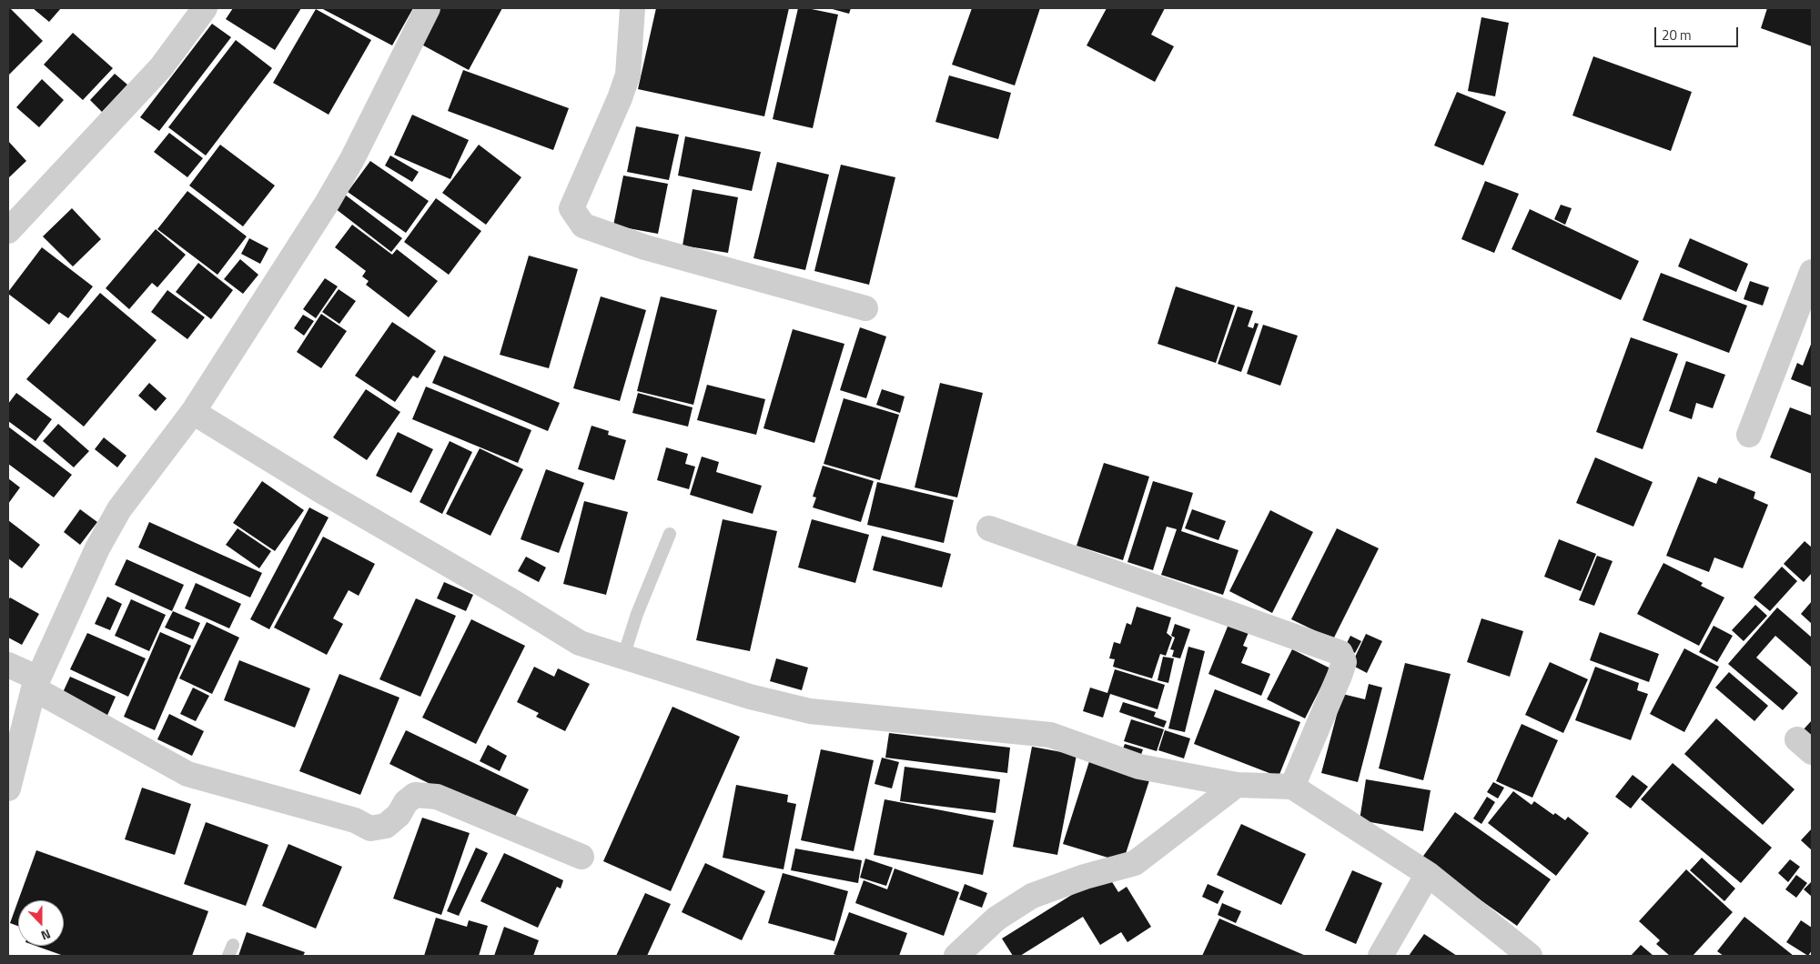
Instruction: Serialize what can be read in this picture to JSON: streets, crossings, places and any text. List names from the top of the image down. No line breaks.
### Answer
{"scale_bar":"20 m","north":"bottom"}
